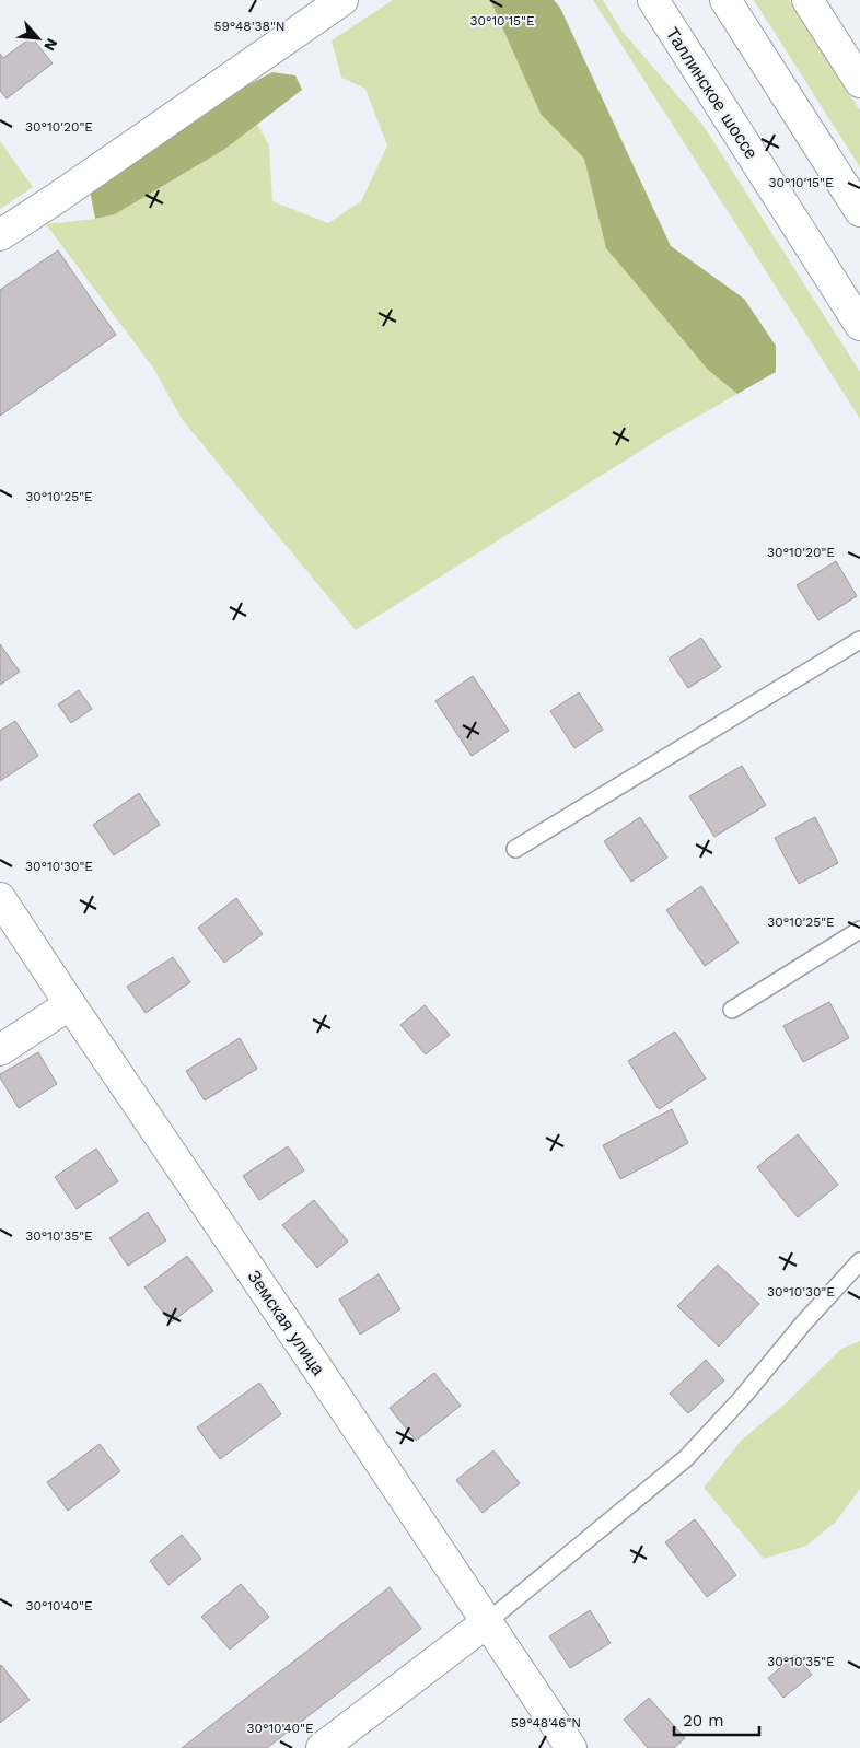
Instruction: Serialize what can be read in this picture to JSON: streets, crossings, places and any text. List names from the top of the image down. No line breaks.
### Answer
{"streets":{"street":["Таллинское шоссе","Земская улица"]},"scale_bar":"20 m","north":"bottom right","coordinates":["30°10'15\"E","59°48'38\"N","30°10'20\"E","30°10'25\"E","30°10'30\"E","30°10'35\"E","30°10'40\"E","59°48'46\"N"]}
